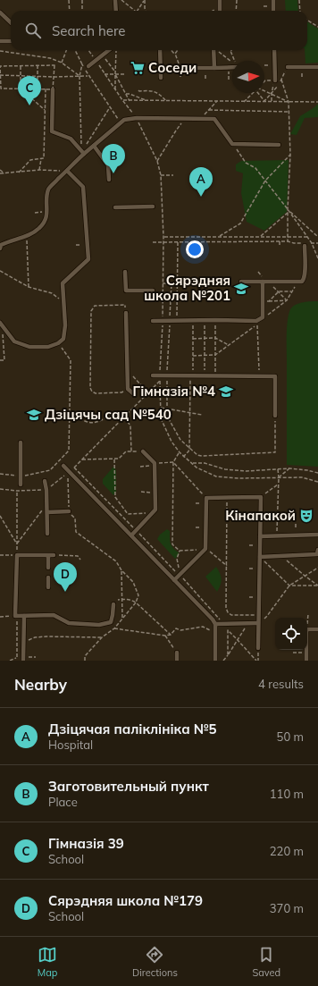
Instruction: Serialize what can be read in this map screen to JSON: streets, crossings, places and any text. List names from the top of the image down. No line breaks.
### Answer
{"places":{"supermarket":["Соседи"],"school or university":["Сярэдняя школа №201","Гімназія №4","Дзіцячы сад №540"],"theatre":["Кінапакой"]},"north":"right","page":{"search":"Search here","pins":["C","B","A","D"],"heading":["Nearby","4 results"],"list":[{"mark":"A","name":"Дзіцячая паліклініка №5","note":"Hospital","value":"50 m"},{"mark":"B","name":"Заготовительный пункт","note":"Place","value":"110 m"},{"mark":"C","name":"Гімназія 39","note":"School","value":"220 m"},{"mark":"D","name":"Сярэдняя школа №179","note":"School","value":"370 m"}],"nav":["Map","Directions","Saved"]}}
